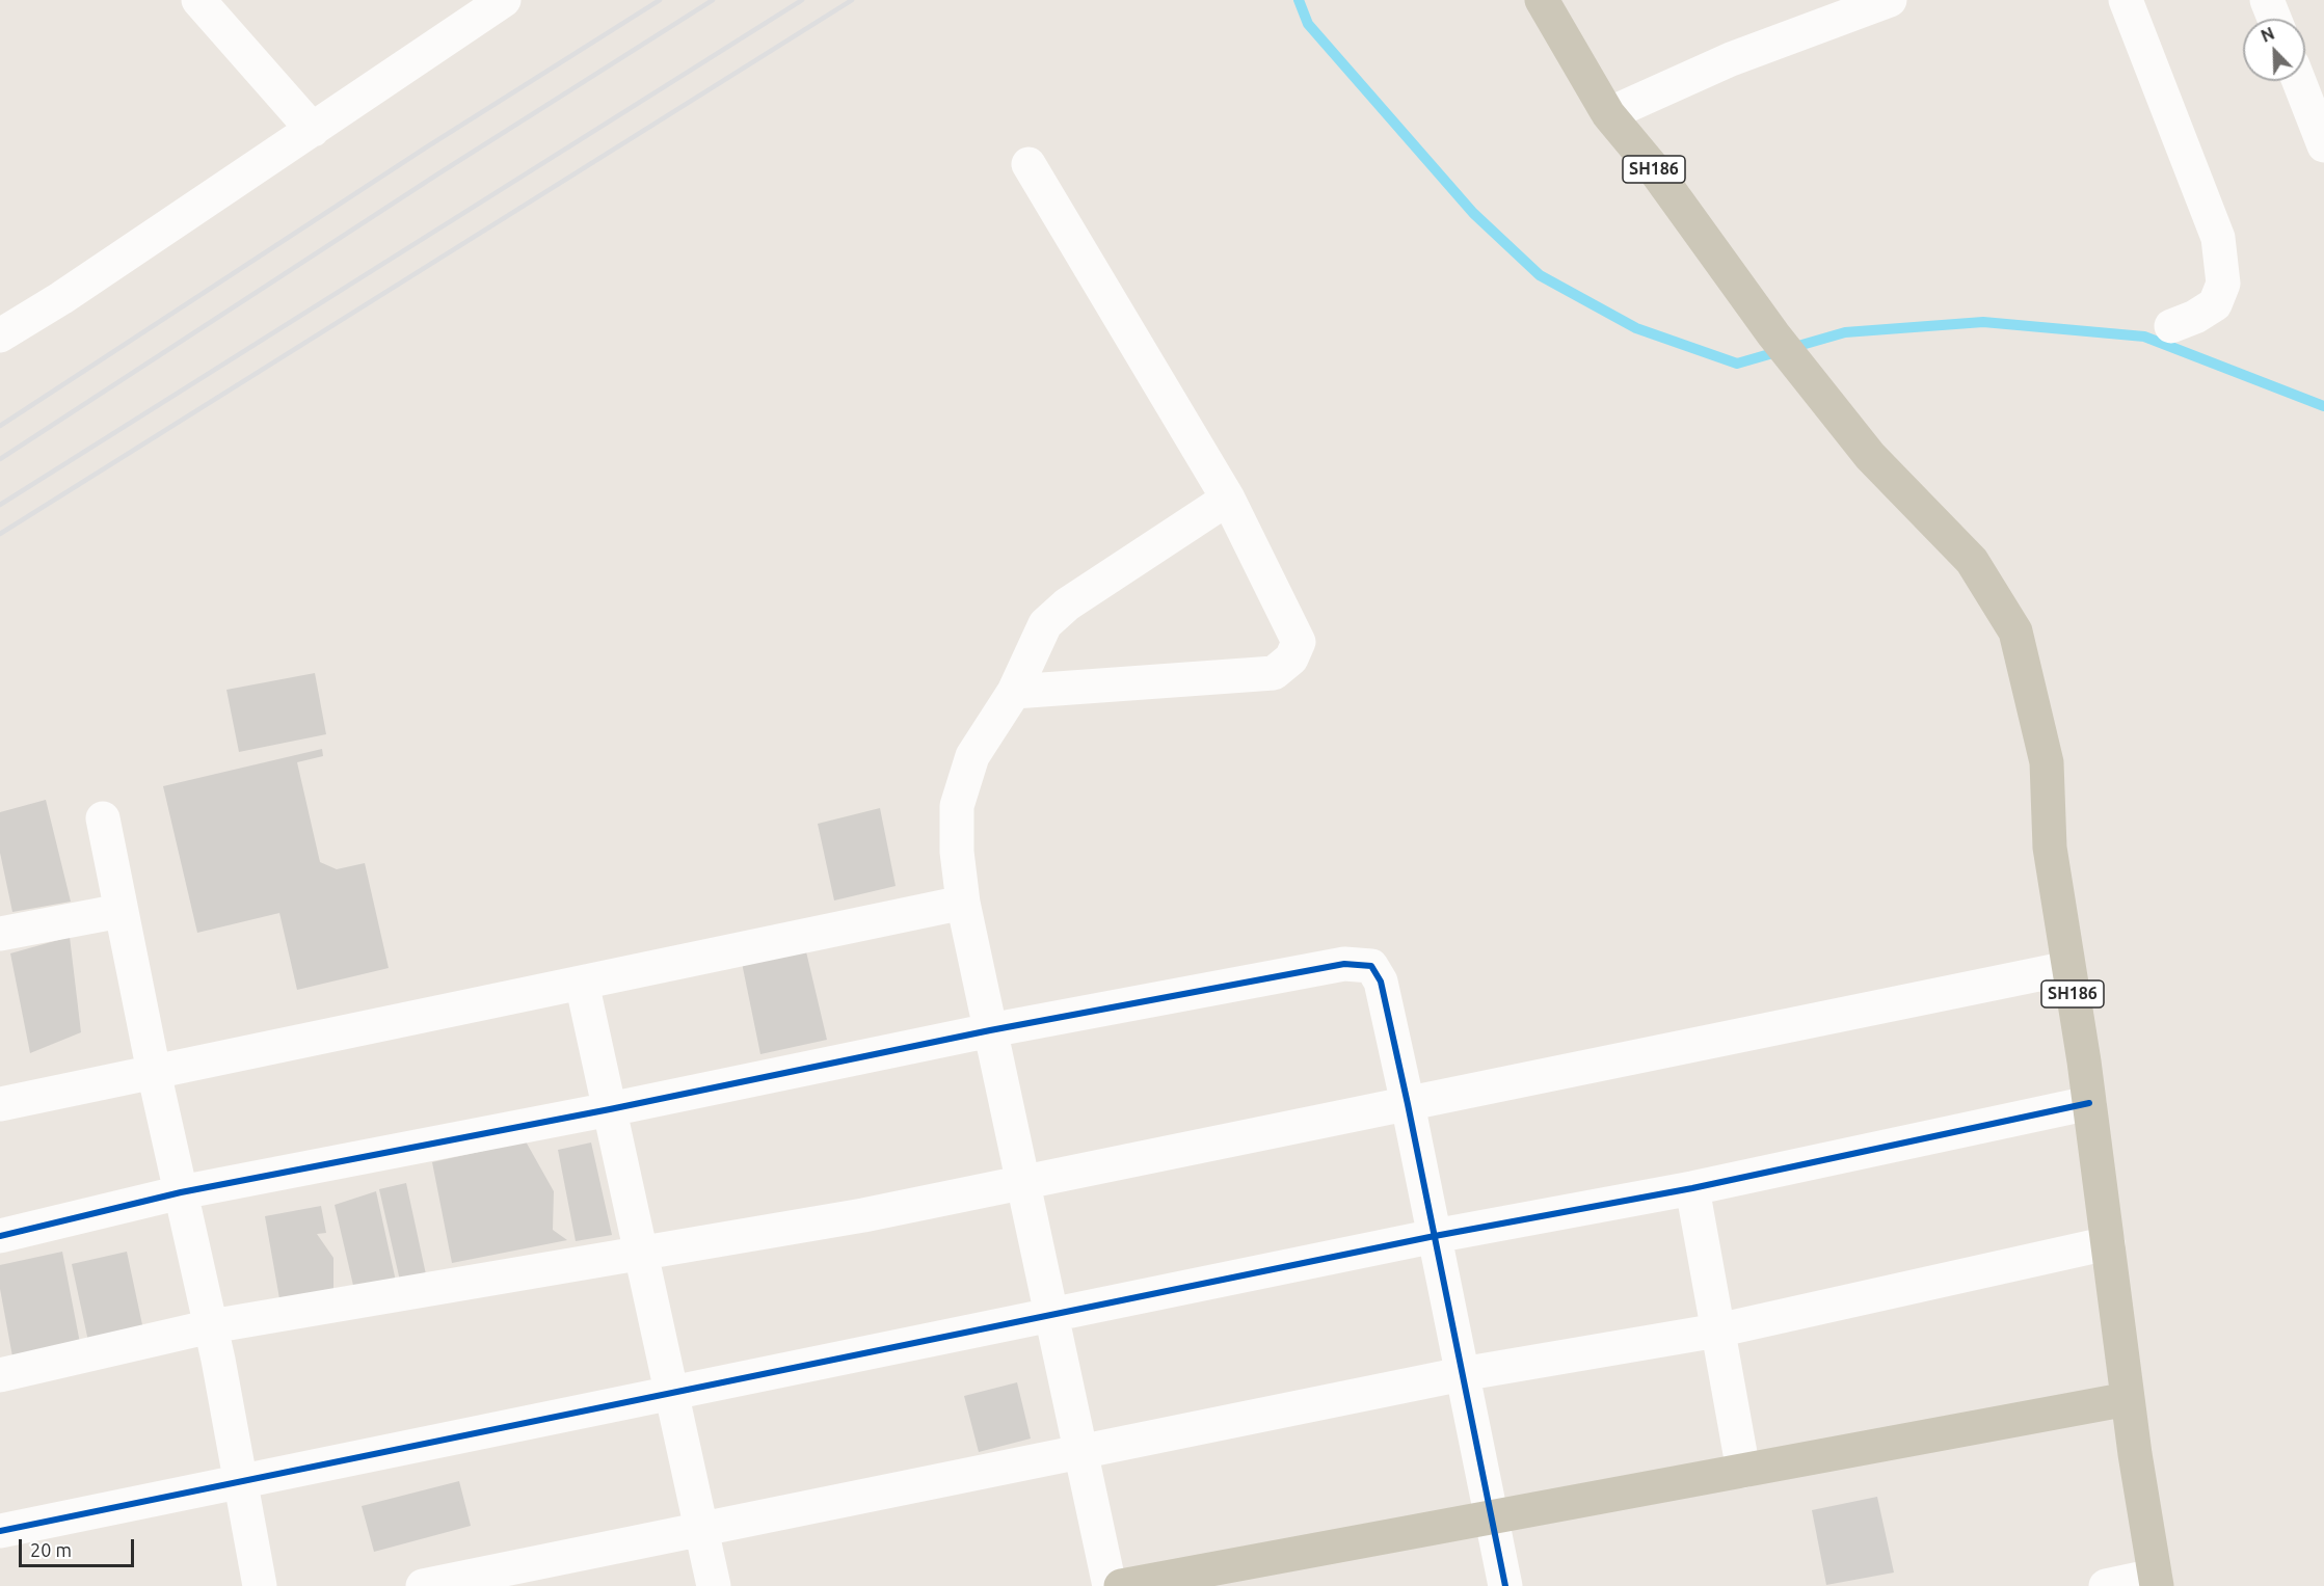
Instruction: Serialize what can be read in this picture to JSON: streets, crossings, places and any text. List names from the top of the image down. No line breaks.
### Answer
{"streets":{"main road":["SH186"]},"scale_bar":"20 m","north":"top left"}
